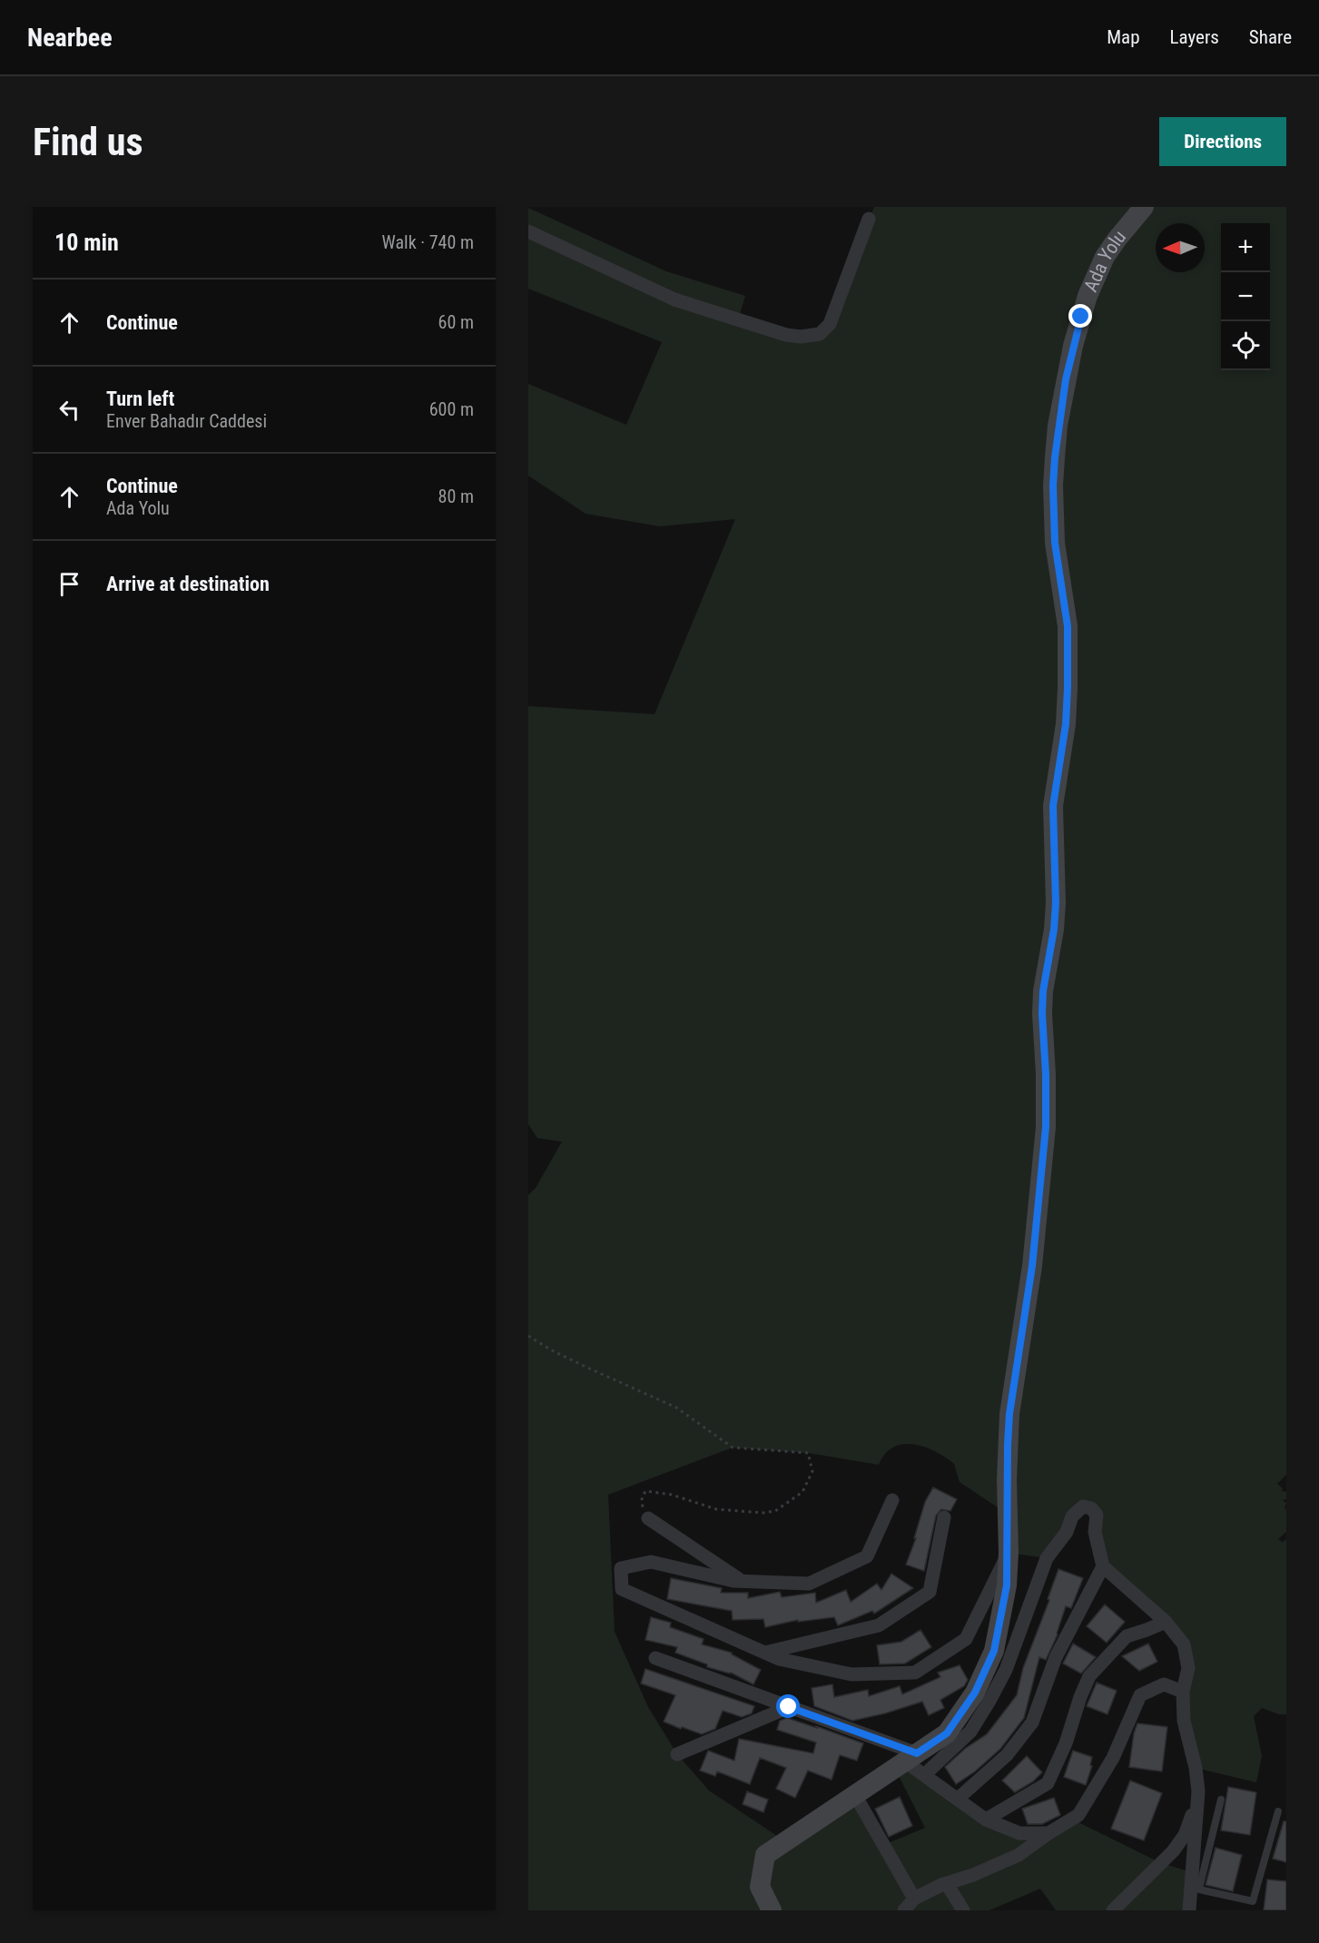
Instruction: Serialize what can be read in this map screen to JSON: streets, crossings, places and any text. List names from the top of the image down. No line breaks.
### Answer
{"streets":{"main road":["Ada Yolu"]},"north":"left","page":{"header":"Nearbee","nav":["Map","Layers","Share"],"buttons":"Directions","title":"Find us","heading":["10 min","Walk · 740 m"],"map_buttons":["+","−"],"list":[["Continue","60 m"],["Turn left","Enver Bahadır Caddesi","600 m"],["Continue","Ada Yolu","80 m"],"Arrive at destination"]}}
